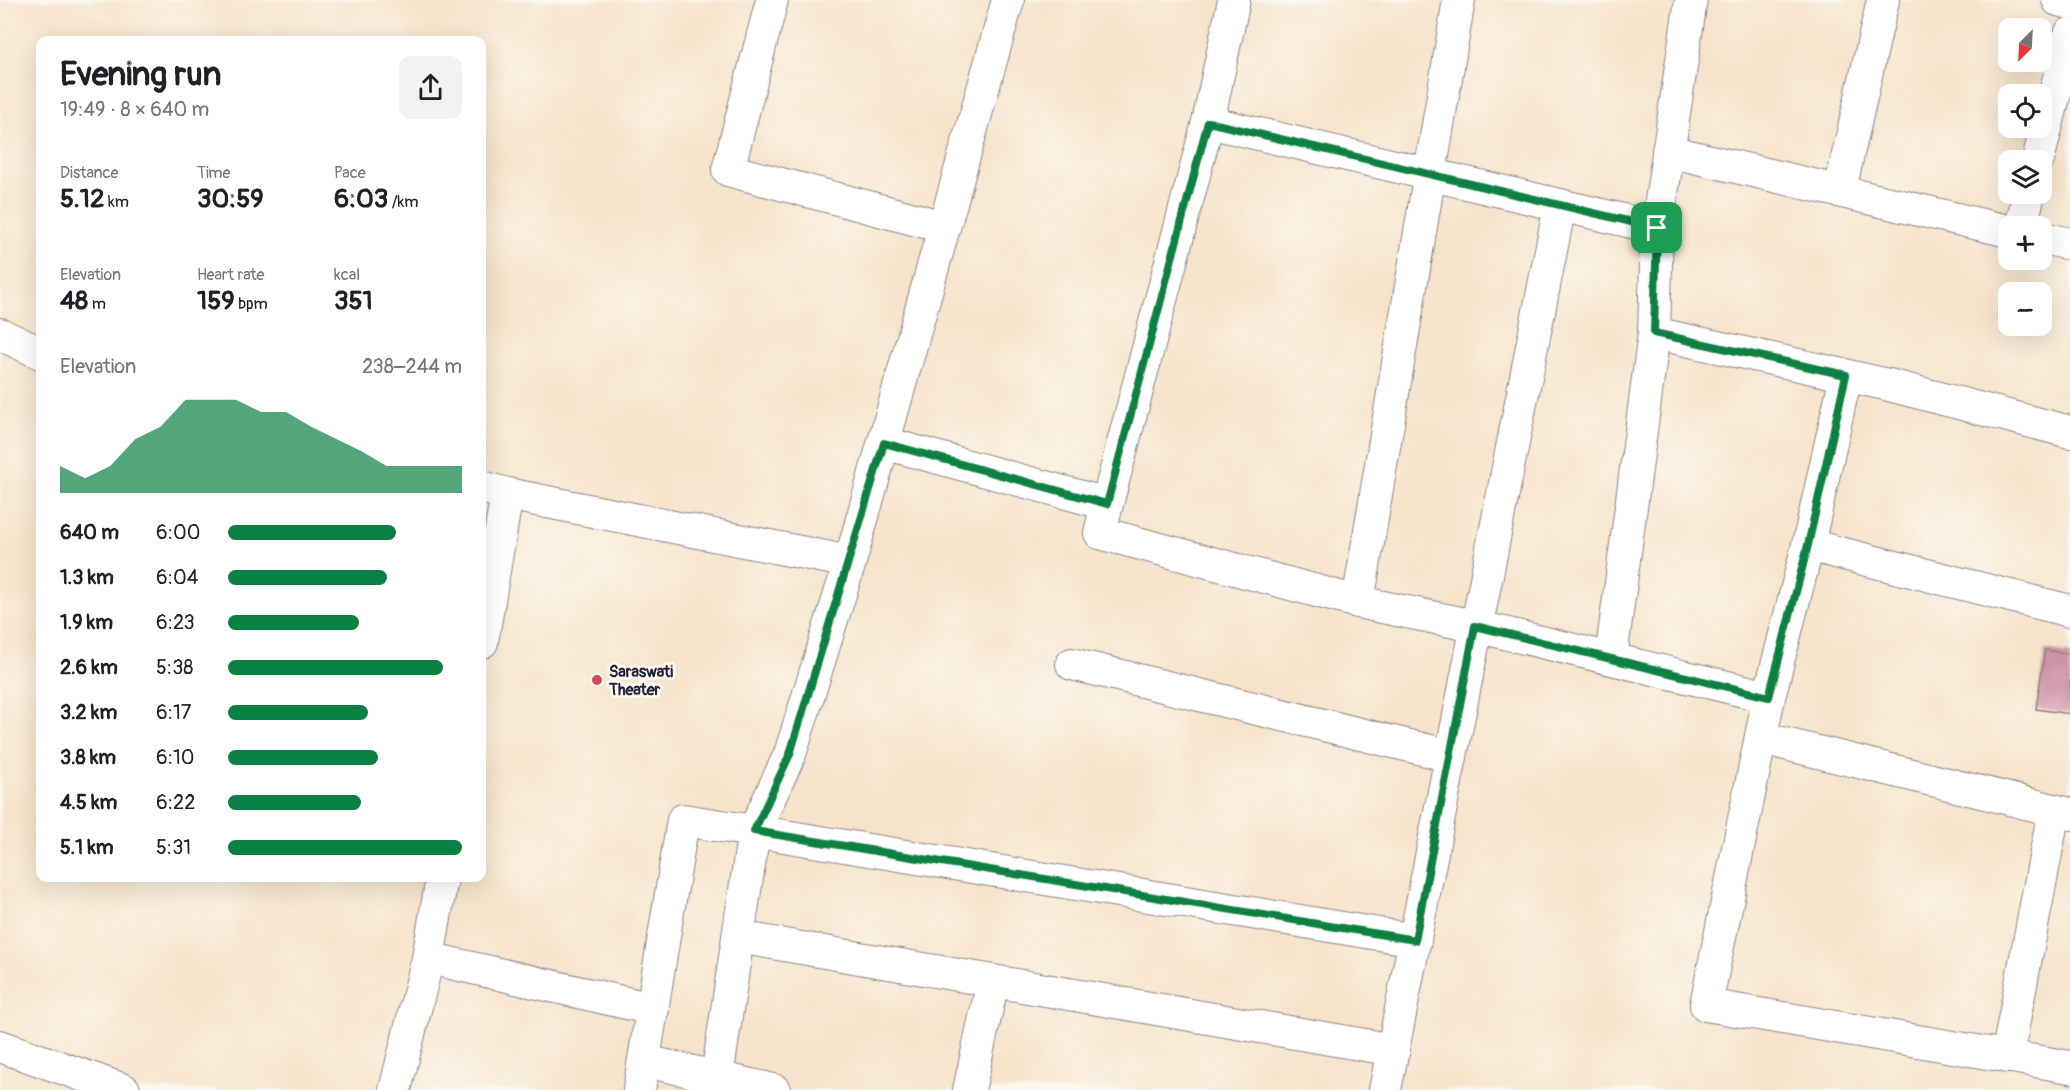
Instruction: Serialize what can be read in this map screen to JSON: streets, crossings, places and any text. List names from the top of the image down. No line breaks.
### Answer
{"places":["Saraswati Theater"],"north":"bottom left","page":{"map_buttons":["+","−"],"heading":["Evening run","19:49 · 8 × 640 m"],"stats":[["Distance","5.12 km"],["Time","30:59"],["Pace","6:03 /km"],["Elevation","48 m"],["Heart rate","159 bpm"],["kcal","351"]],"chart":["Elevation","238–244 m"],"list":[{"name":"640 m","note":"6:00"},{"name":"1.3 km","note":"6:04"},{"name":"1.9 km","note":"6:23"},{"name":"2.6 km","note":"5:38"},{"name":"3.2 km","note":"6:17"},{"name":"3.8 km","note":"6:10"},{"name":"4.5 km","note":"6:22"},{"name":"5.1 km","note":"5:31"}]}}
